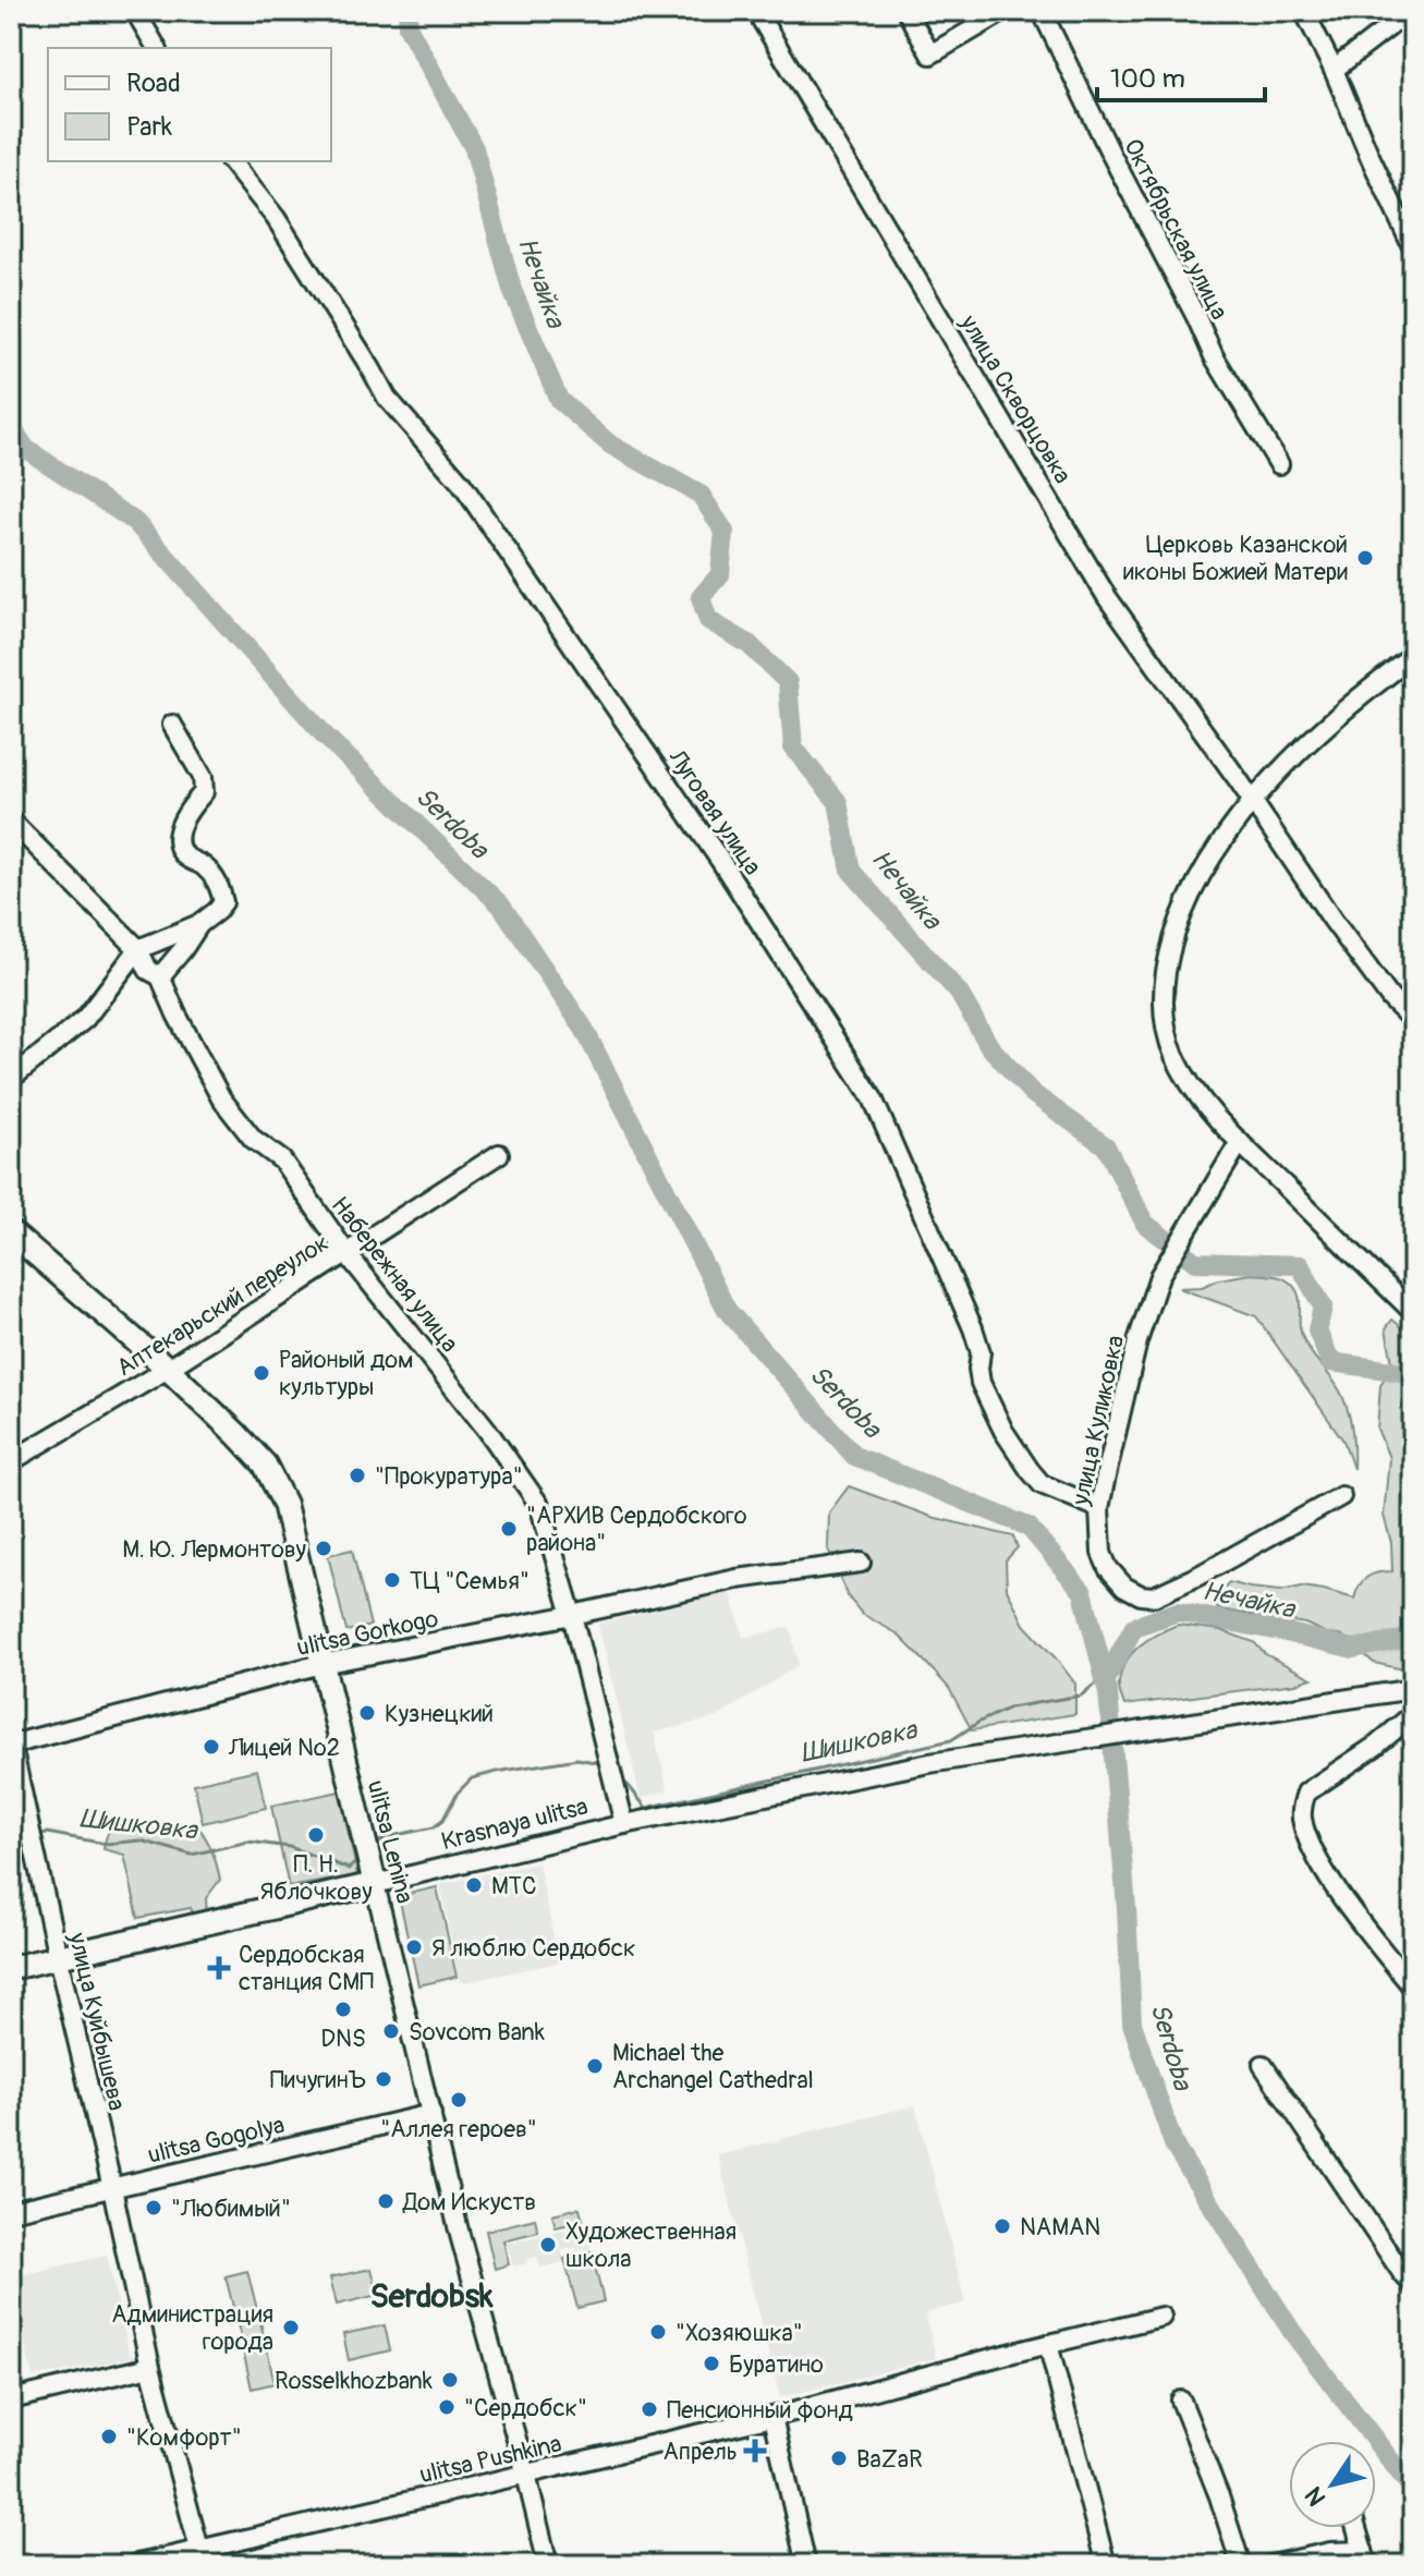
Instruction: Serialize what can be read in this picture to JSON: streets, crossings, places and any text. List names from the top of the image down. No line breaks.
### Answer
{"streets":{"main road":["Krasnaya ulitsa","ulitsa Lenina"],"street":["Октябрьская улица","улица Скворцовка","Луговая улица","Набережная улица","Аптекарьский переулок","улица Куликовка","ulitsa Gorkogo","улица Куйбышева","ulitsa Gogolya","ulitsa Pushkina"]},"crossings":[["Луговая улица","улица Куликовка"],["Набережная улица","Аптекарьский переулок"],["Набережная улица","ulitsa Gorkogo"],["Набережная улица","Krasnaya ulitsa"],["Аптекарьский переулок","ulitsa Lenina"],["ulitsa Gorkogo","ulitsa Lenina"],["ulitsa Gorkogo","улица Куйбышева"],["Krasnaya ulitsa","ulitsa Lenina"],["Krasnaya ulitsa","улица Куйбышева"],["ulitsa Lenina","ulitsa Gogolya"],["ulitsa Lenina","ulitsa Pushkina"],["улица Куйбышева","ulitsa Gogolya"],["улица Куйбышева","ulitsa Pushkina"]],"districts":["Serdobsk"],"water":["Нечайка","Serdoba","Шишковка"],"places":{"other":["Церковь Казанской иконы Божией Матери","Районый дом культуры","\"Прокуратура\"","\"АРХИВ Сердобского района\"","М. Ю. Лермонтову","ТЦ \"Семья\"","Кузнецкий","Лицей №2","П. Н. Яблочкову","МТС","Я люблю Сердобск","DNS","Sovcom Bank","Michael the Archangel Cathedral","ПичугинЪ","\"Аллея героев\"","Дом Искуств","\"Любимый\"","NAMAN","Художественная школа","Администрация города","\"Хозяюшка\"","Буратино","Rosselkhozbank","\"Сердобск\"","Пенсионный фонд","\"Комфорт\"","BaZaR"],"health":["Сердобская станция СМП","Апрель"]},"legend":["Road","Park"],"scale_bar":"100 m","north":"bottom left"}
